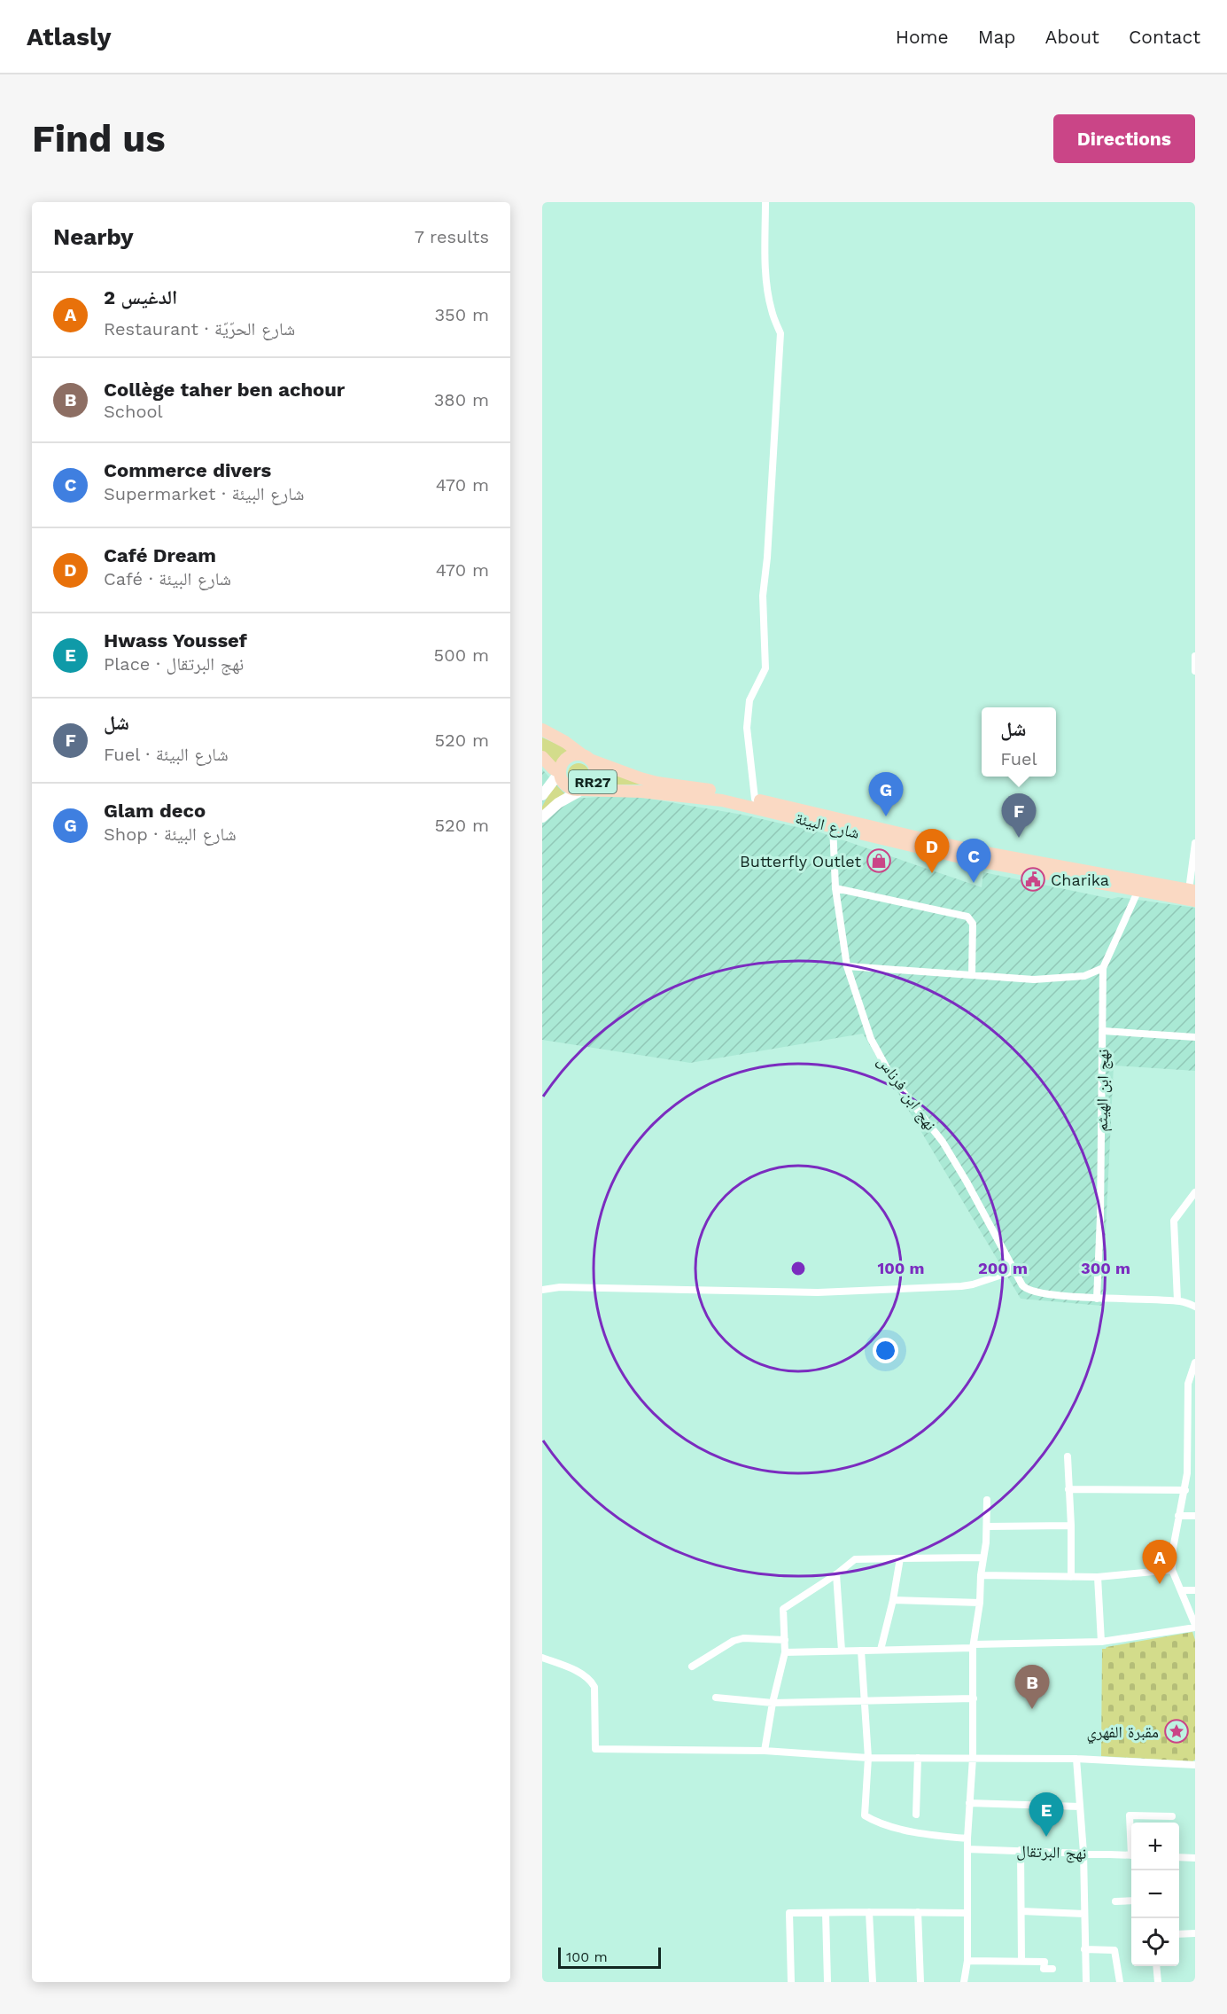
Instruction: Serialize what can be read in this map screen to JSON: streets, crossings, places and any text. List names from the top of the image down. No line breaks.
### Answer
{"streets":{"main road":["RR27","شارع البيئة"],"street":["نهج ابن الهيثم","نهج ابن فرناس","نهج البرتقال"]},"crossings":[["RR27","شارع البيئة"],["شارع البيئة","نهج ابن الهيثم"],["شارع البيئة","نهج ابن فرناس"],["نهج ابن الهيثم","نهج ابن فرناس"]],"places":{"shop":["Butterfly Outlet"],"public building":["Charika"],"place":["مقبرة الفهري"]},"scale_bar":"100 m","page":{"header":"Atlasly","nav":["Home","Map","About","Contact"],"buttons":"Directions","title":"Find us","heading":["Nearby","7 results"],"list":[{"mark":"A","name":"الدغيس 2","note":"Restaurant · شارع الحرّيّة","value":"350 m"},{"mark":"B","name":"Collège taher ben achour","note":"School","value":"380 m"},{"mark":"C","name":"Commerce divers","note":"Supermarket · شارع البيئة","value":"470 m"},{"mark":"D","name":"Café Dream","note":"Café · شارع البيئة","value":"470 m"},{"mark":"E","name":"Hwass Youssef","note":"Place · نهج البرتقال","value":"500 m"},{"mark":"F","name":"شل","note":"Fuel · شارع البيئة","value":"520 m"},{"mark":"G","name":"Glam deco","note":"Shop · شارع البيئة","value":"520 m"}],"popup":["شل","Fuel"],"pins":["G","F","D","C","A","B","E"],"map_buttons":["+","−"],"scale":"100 m"},"rings":["100 m","200 m","300 m"]}
